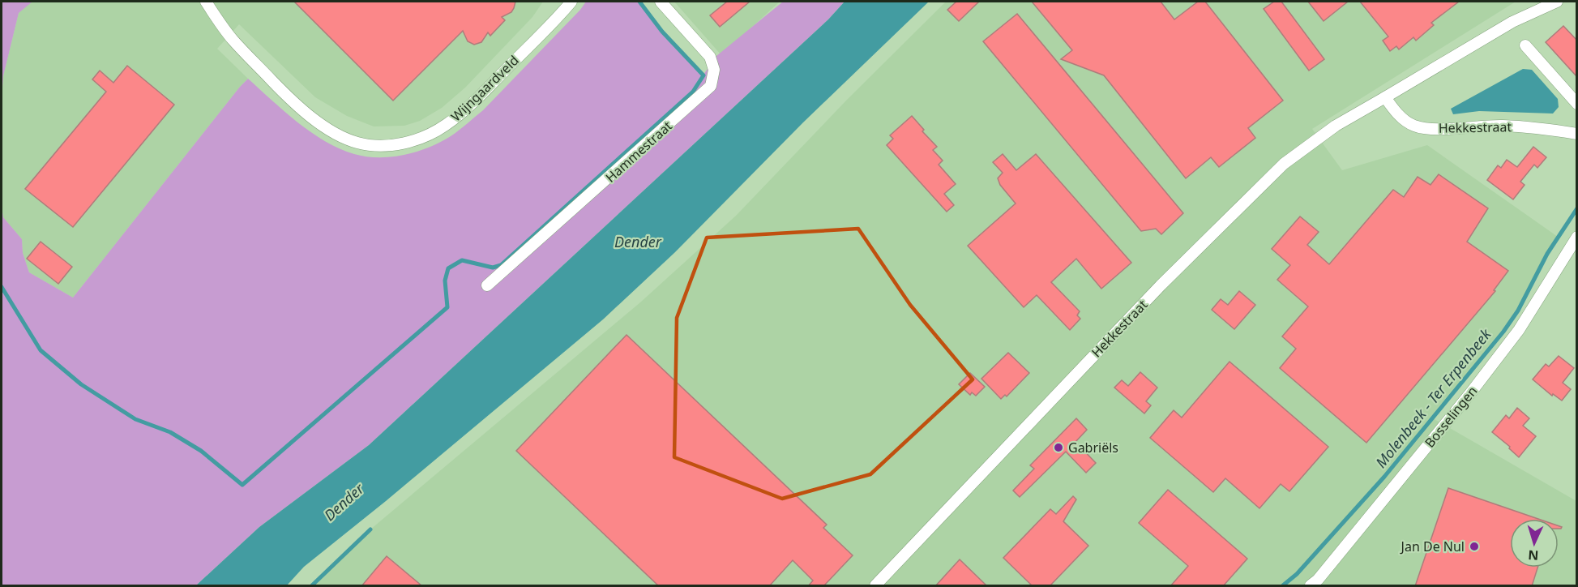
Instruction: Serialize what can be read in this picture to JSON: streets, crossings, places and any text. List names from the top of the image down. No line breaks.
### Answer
{"streets":{"street":["Wijngaardveld","Hekkestraat","Hammestraat","Bosselingen"]},"water":["Dender","Molenbeek - Ter Erpenbeek"],"places":["Gabriëls","Jan De Nul"],"north":"bottom"}
